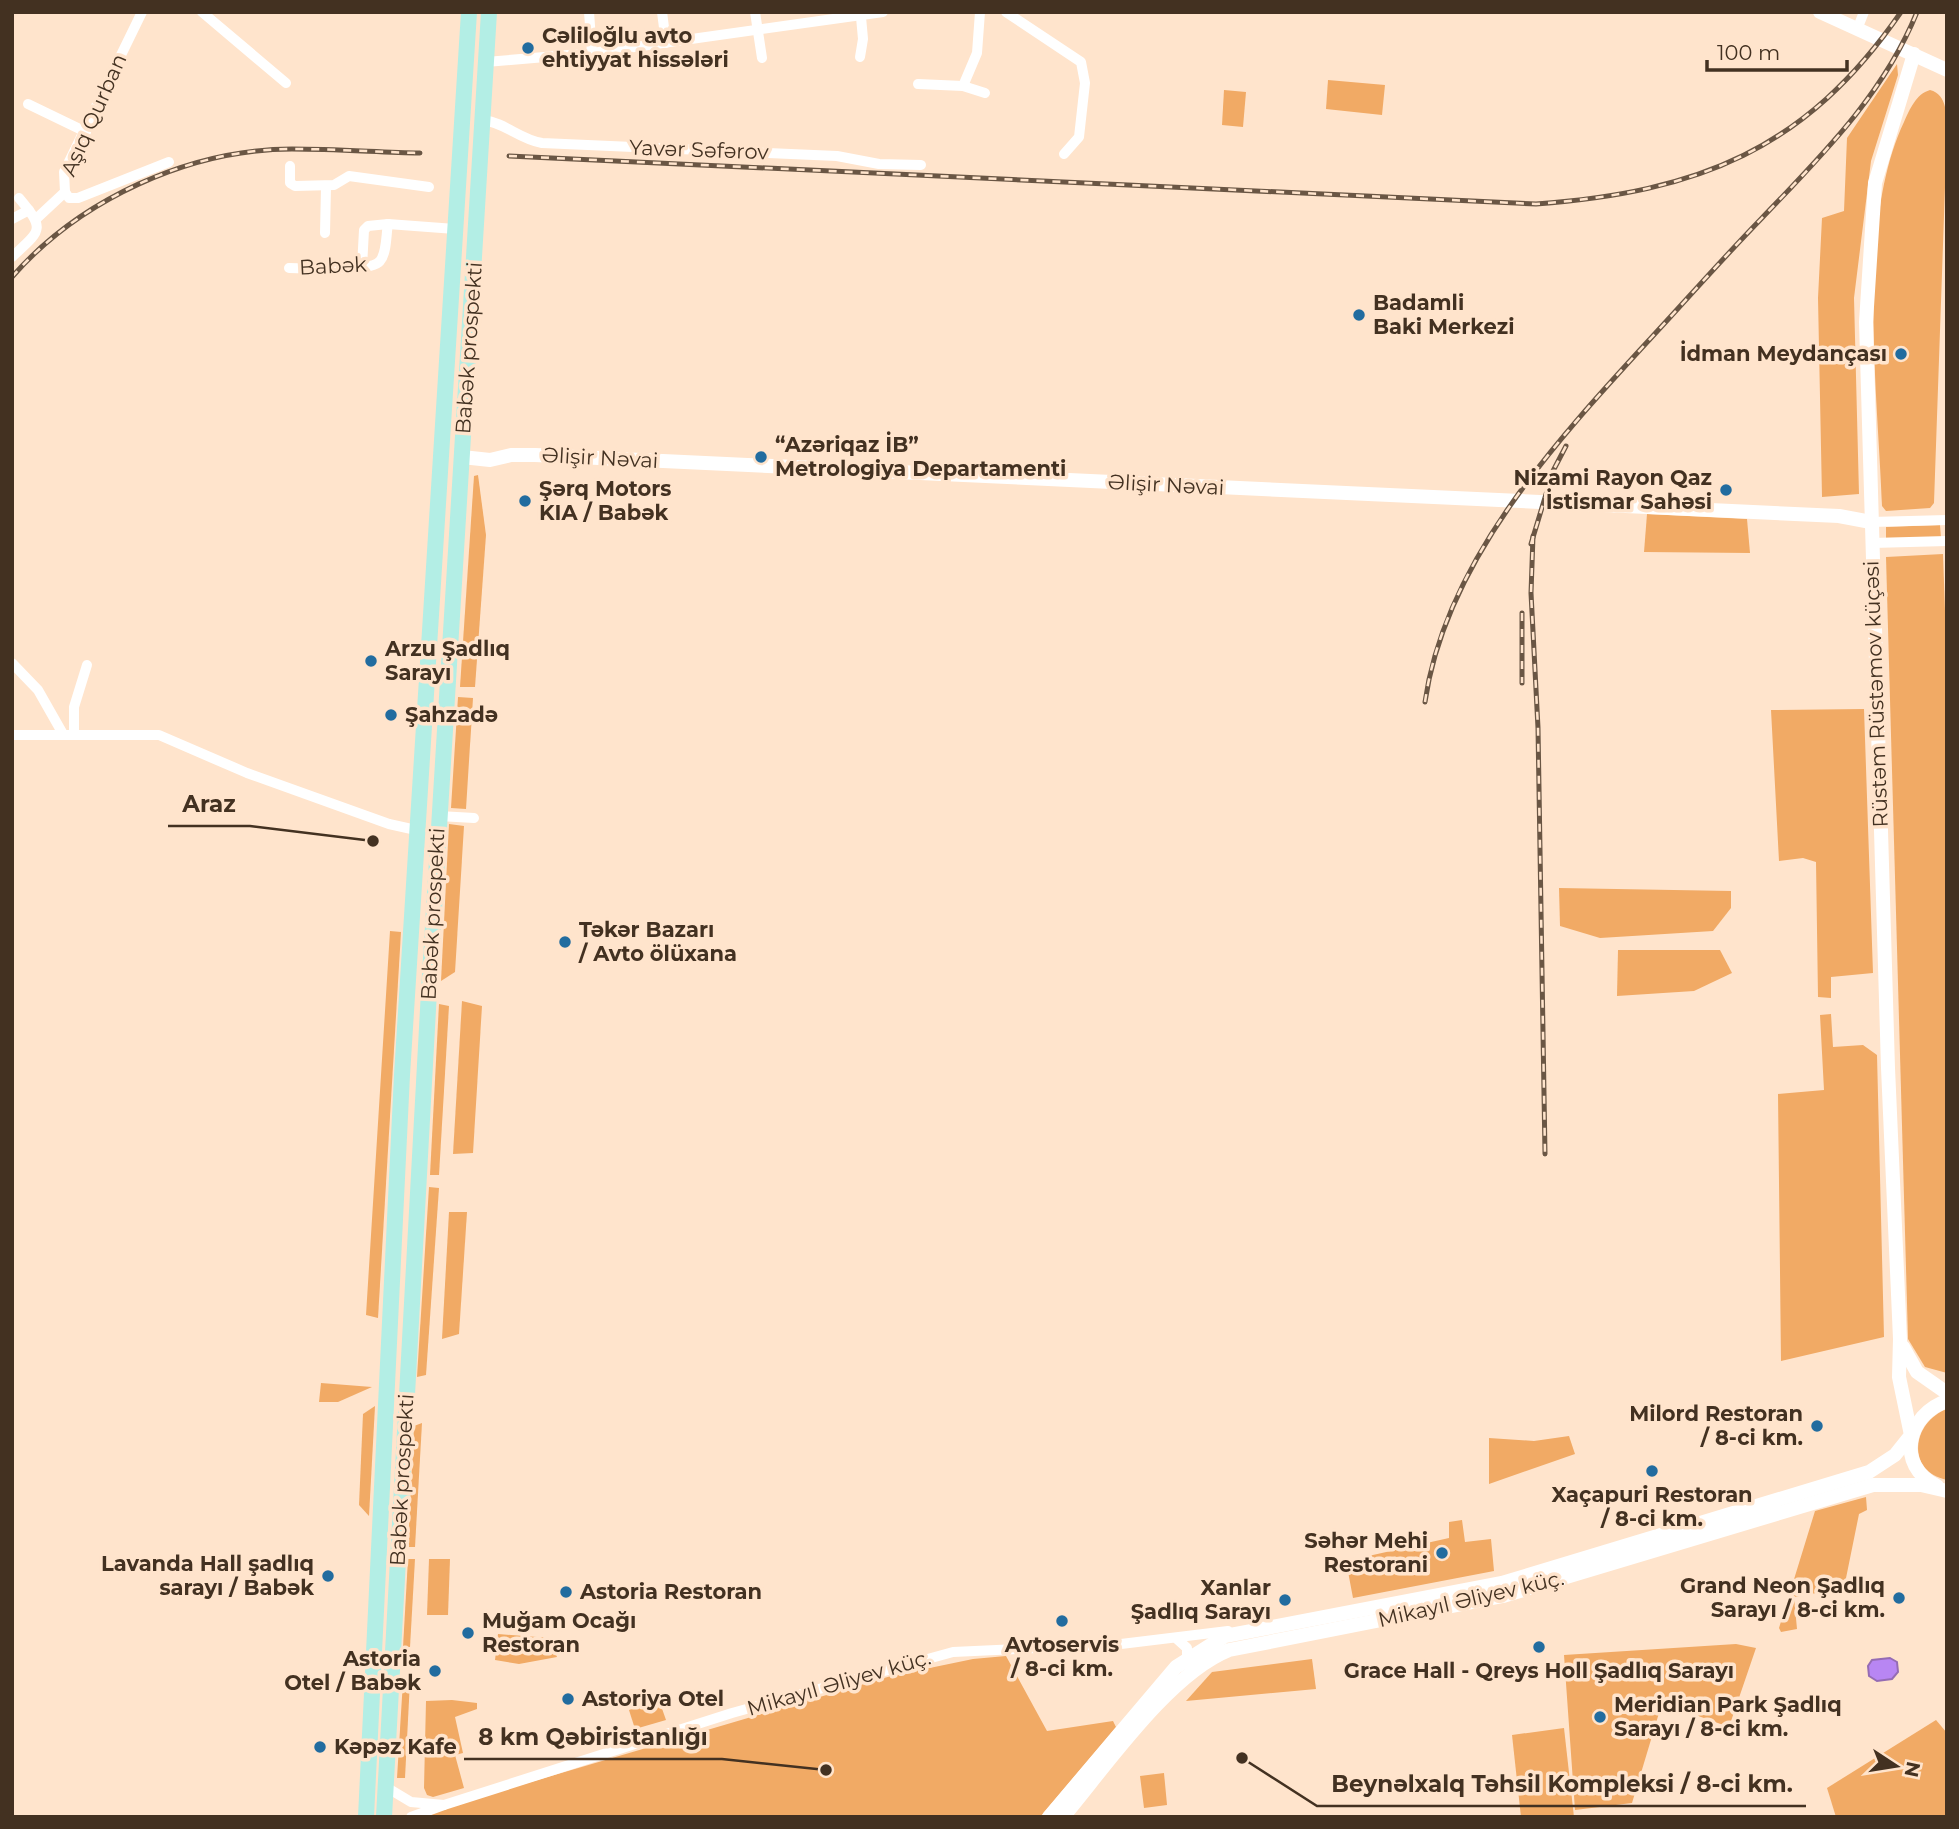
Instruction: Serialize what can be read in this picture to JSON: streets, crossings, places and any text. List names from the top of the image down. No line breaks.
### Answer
{"streets":{"main road":["Babək prospekti"],"street":["Aşıq Qurban","Yavər Səfərov","Babək","Əlişir Nəvai","Rüstəm Rüstəmov küçəsi","Mikayıl Əliyev küç."]},"crossings":[["Yavər Səfərov","Babək prospekti"],["Babək prospekti","Əlişir Nəvai"],["Əlişir Nəvai","Rüstəm Rüstəmov küçəsi"],["Rüstəm Rüstəmov küçəsi","Mikayıl Əliyev küç."]],"places":["Cəliloğlu avto ehtiyyat hissələri","Badamli Baki Merkezi","İdman Meydançası","“Azəriqaz İB” Metrologiya Departamenti","Nizami Rayon Qaz İstismar Sahəsi","Şərq Motors KIA / Babək","Arzu Şadlıq Sarayı","Şahzadə","Araz","Təkər Bazarı / Avto ölüxana","Milord Restoran / 8-ci km.","Xaçapuri Restoran / 8-ci km.","Səhər Mehi Restorani","Lavanda Hall şadlıq sarayı / Babək","Astoria Restoran","Grand Neon Şadlıq Sarayı / 8-ci km.","Xanlar Şadlıq Sarayı","Avtoservis / 8-ci km.","Muğam Ocağı Restoran","Grace Hall - Qreys Holl Şadlıq Sarayı","Astoria Otel / Babək","Astoriya Otel","Meridian Park Şadlıq Sarayı / 8-ci km.","Kəpəz Kafe","Beynəlxalq Təhsil Kompleksi / 8-ci km.","8 km Qəbiristanlığı"],"scale_bar":"100 m","north":"right"}
